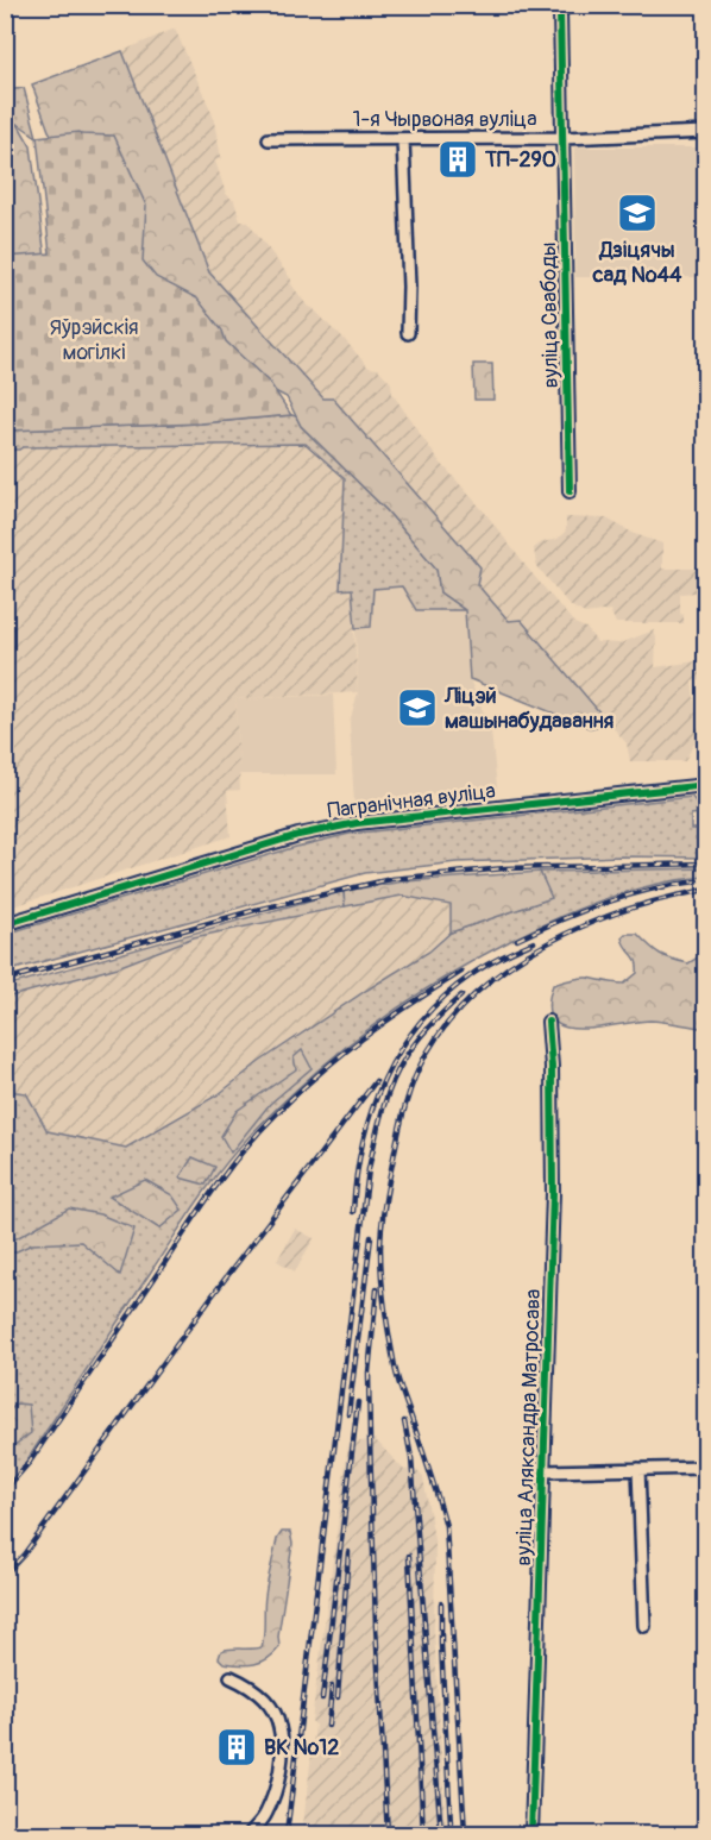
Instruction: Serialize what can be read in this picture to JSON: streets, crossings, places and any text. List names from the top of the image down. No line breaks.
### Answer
{"streets":{"street":["1-я Чырвоная вуліца","вуліца Свабоды","Пагранічная вуліца","вуліца Аляксандра Матросава"]},"crossings":[["1-я Чырвоная вуліца","вуліца Свабоды"]],"parks":["Яўрэйскія могілкі"],"places":{"building":["ТП-290","ВК №12"],"school or university":["Дзіцячы сад №44","Ліцэй машынабудавання"]}}
